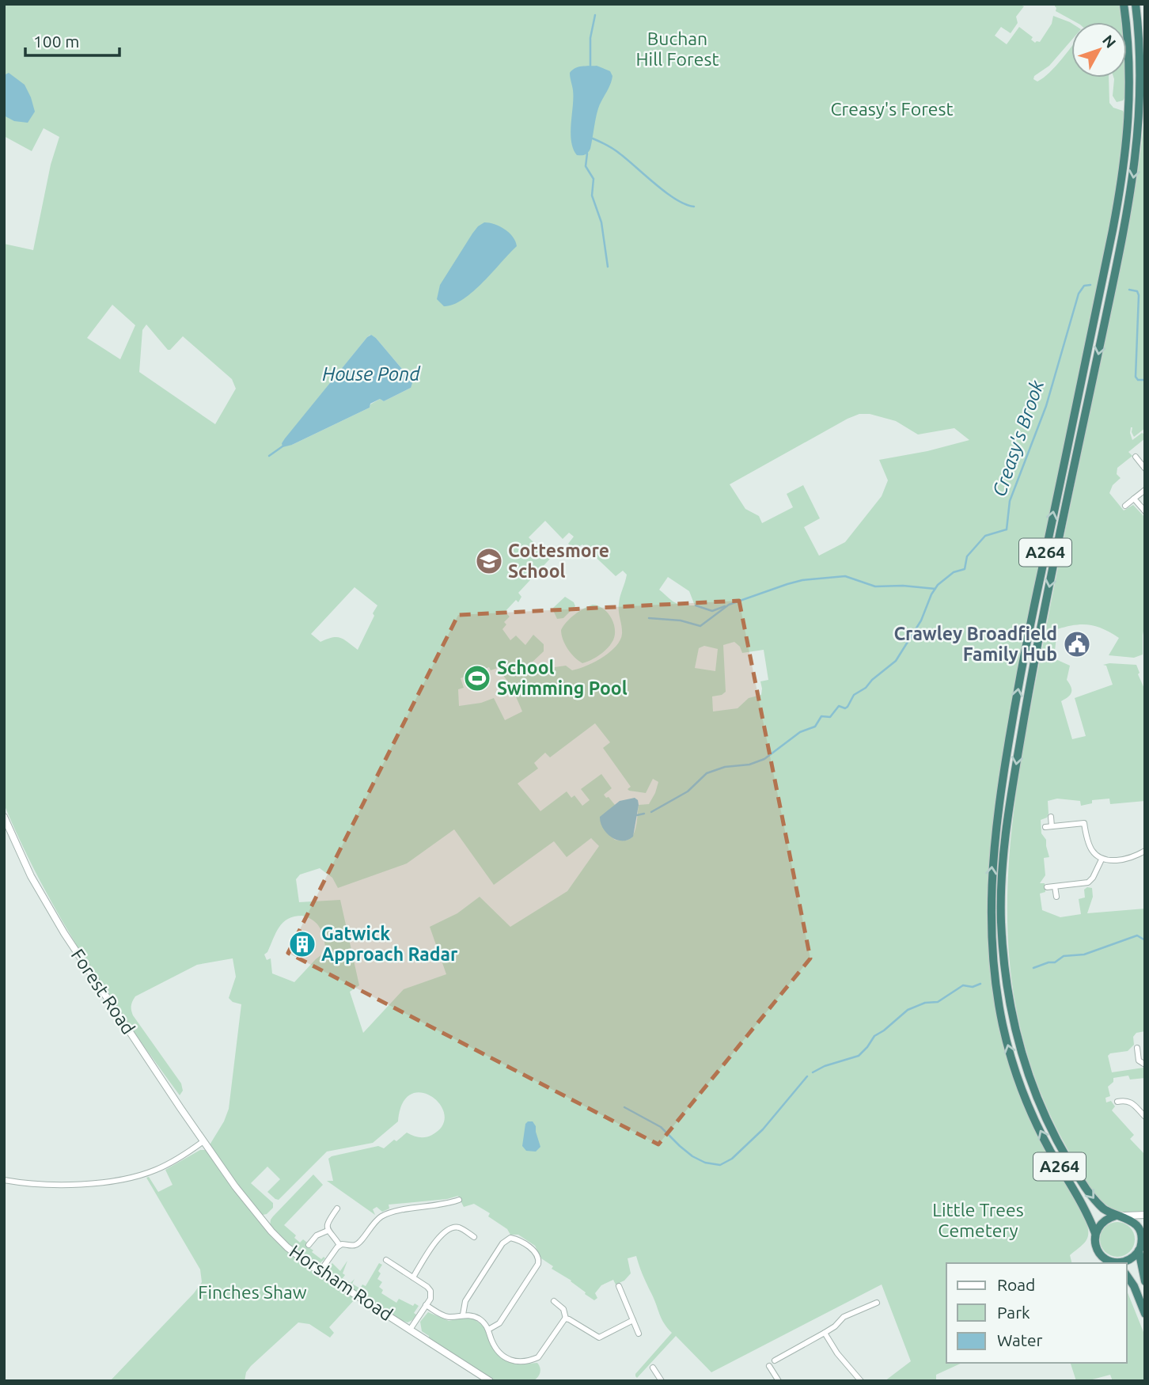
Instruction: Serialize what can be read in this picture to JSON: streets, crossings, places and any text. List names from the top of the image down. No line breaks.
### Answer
{"streets":{"highway":["A264"],"street":["Forest Road","Horsham Road"]},"crossings":[["Forest Road","Horsham Road"]],"water":["House Pond","Creasy's Brook"],"parks":["Buchan Hill Forest","Creasy's Forest","Little Trees Cemetery","Finches Shaw"],"places":{"school or university":["Cottesmore School"],"public building":["Crawley Broadfield Family Hub"],"sports":["School Swimming Pool"],"building":["Gatwick Approach Radar"]},"legend":["Road","Park","Water"],"scale_bar":"100 m","north":"top right"}
